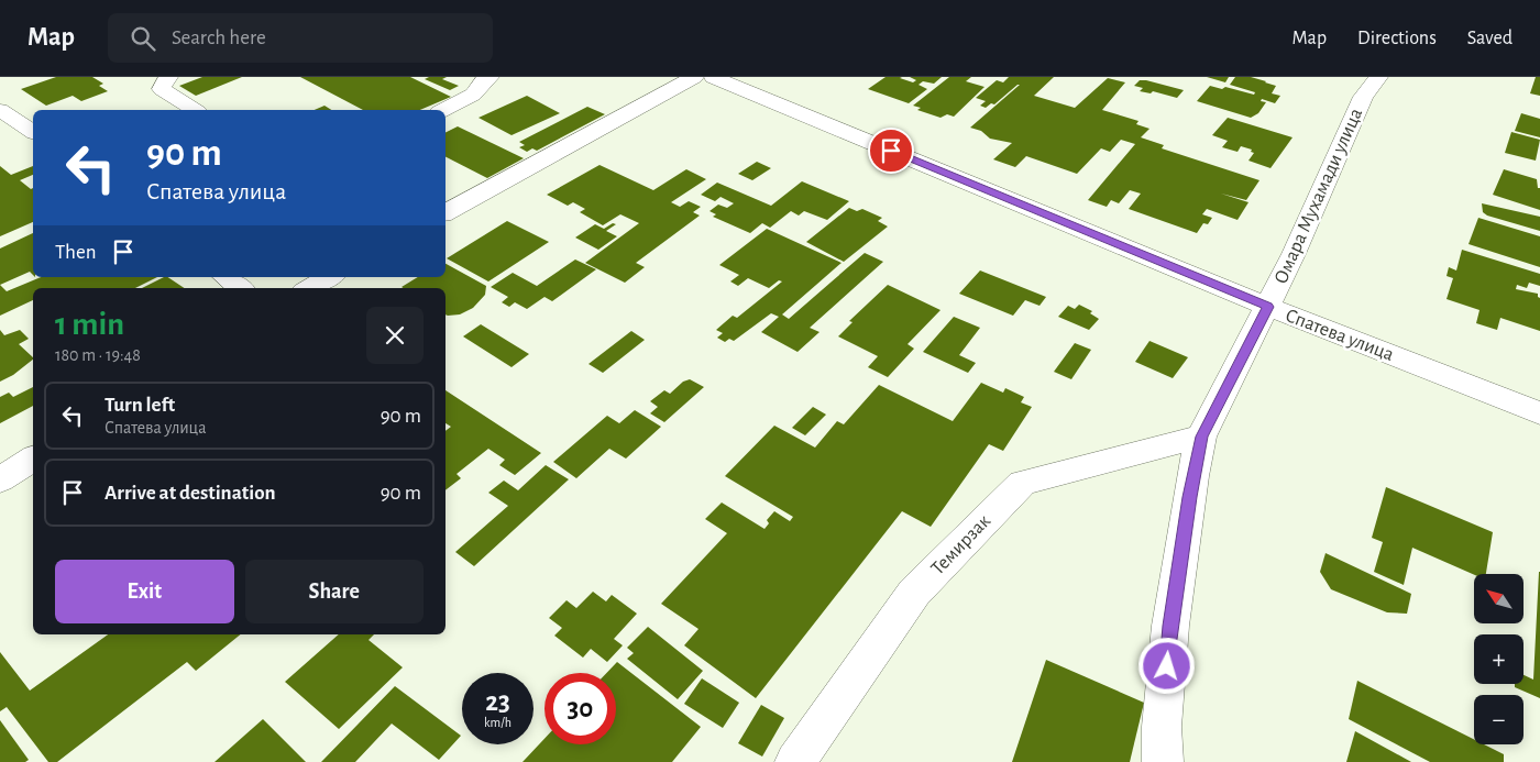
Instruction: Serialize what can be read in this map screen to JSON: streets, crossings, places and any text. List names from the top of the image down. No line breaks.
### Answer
{"streets":{"street":["Омара Мухамади улица","Спатева улица","Темирзак"]},"crossings":[["Омара Мухамади улица","Спатева улица"],["Омара Мухамади улица","Темирзак"]],"north":"top left","page":{"header":"Map","search":"Search here","nav":["Map","Directions","Saved"],"turn":["90 m","Спатева улица"],"then":"Then","heading":["1 min","180 m · 19:48"],"list":[{"name":"Turn left","note":"Спатева улица","value":"90 m"},{"name":"Arrive at destination","value":"90 m"}],"buttons":["Exit","Share"],"map_buttons":["+","−"],"speed":"23 km/h","limit":"30"}}
